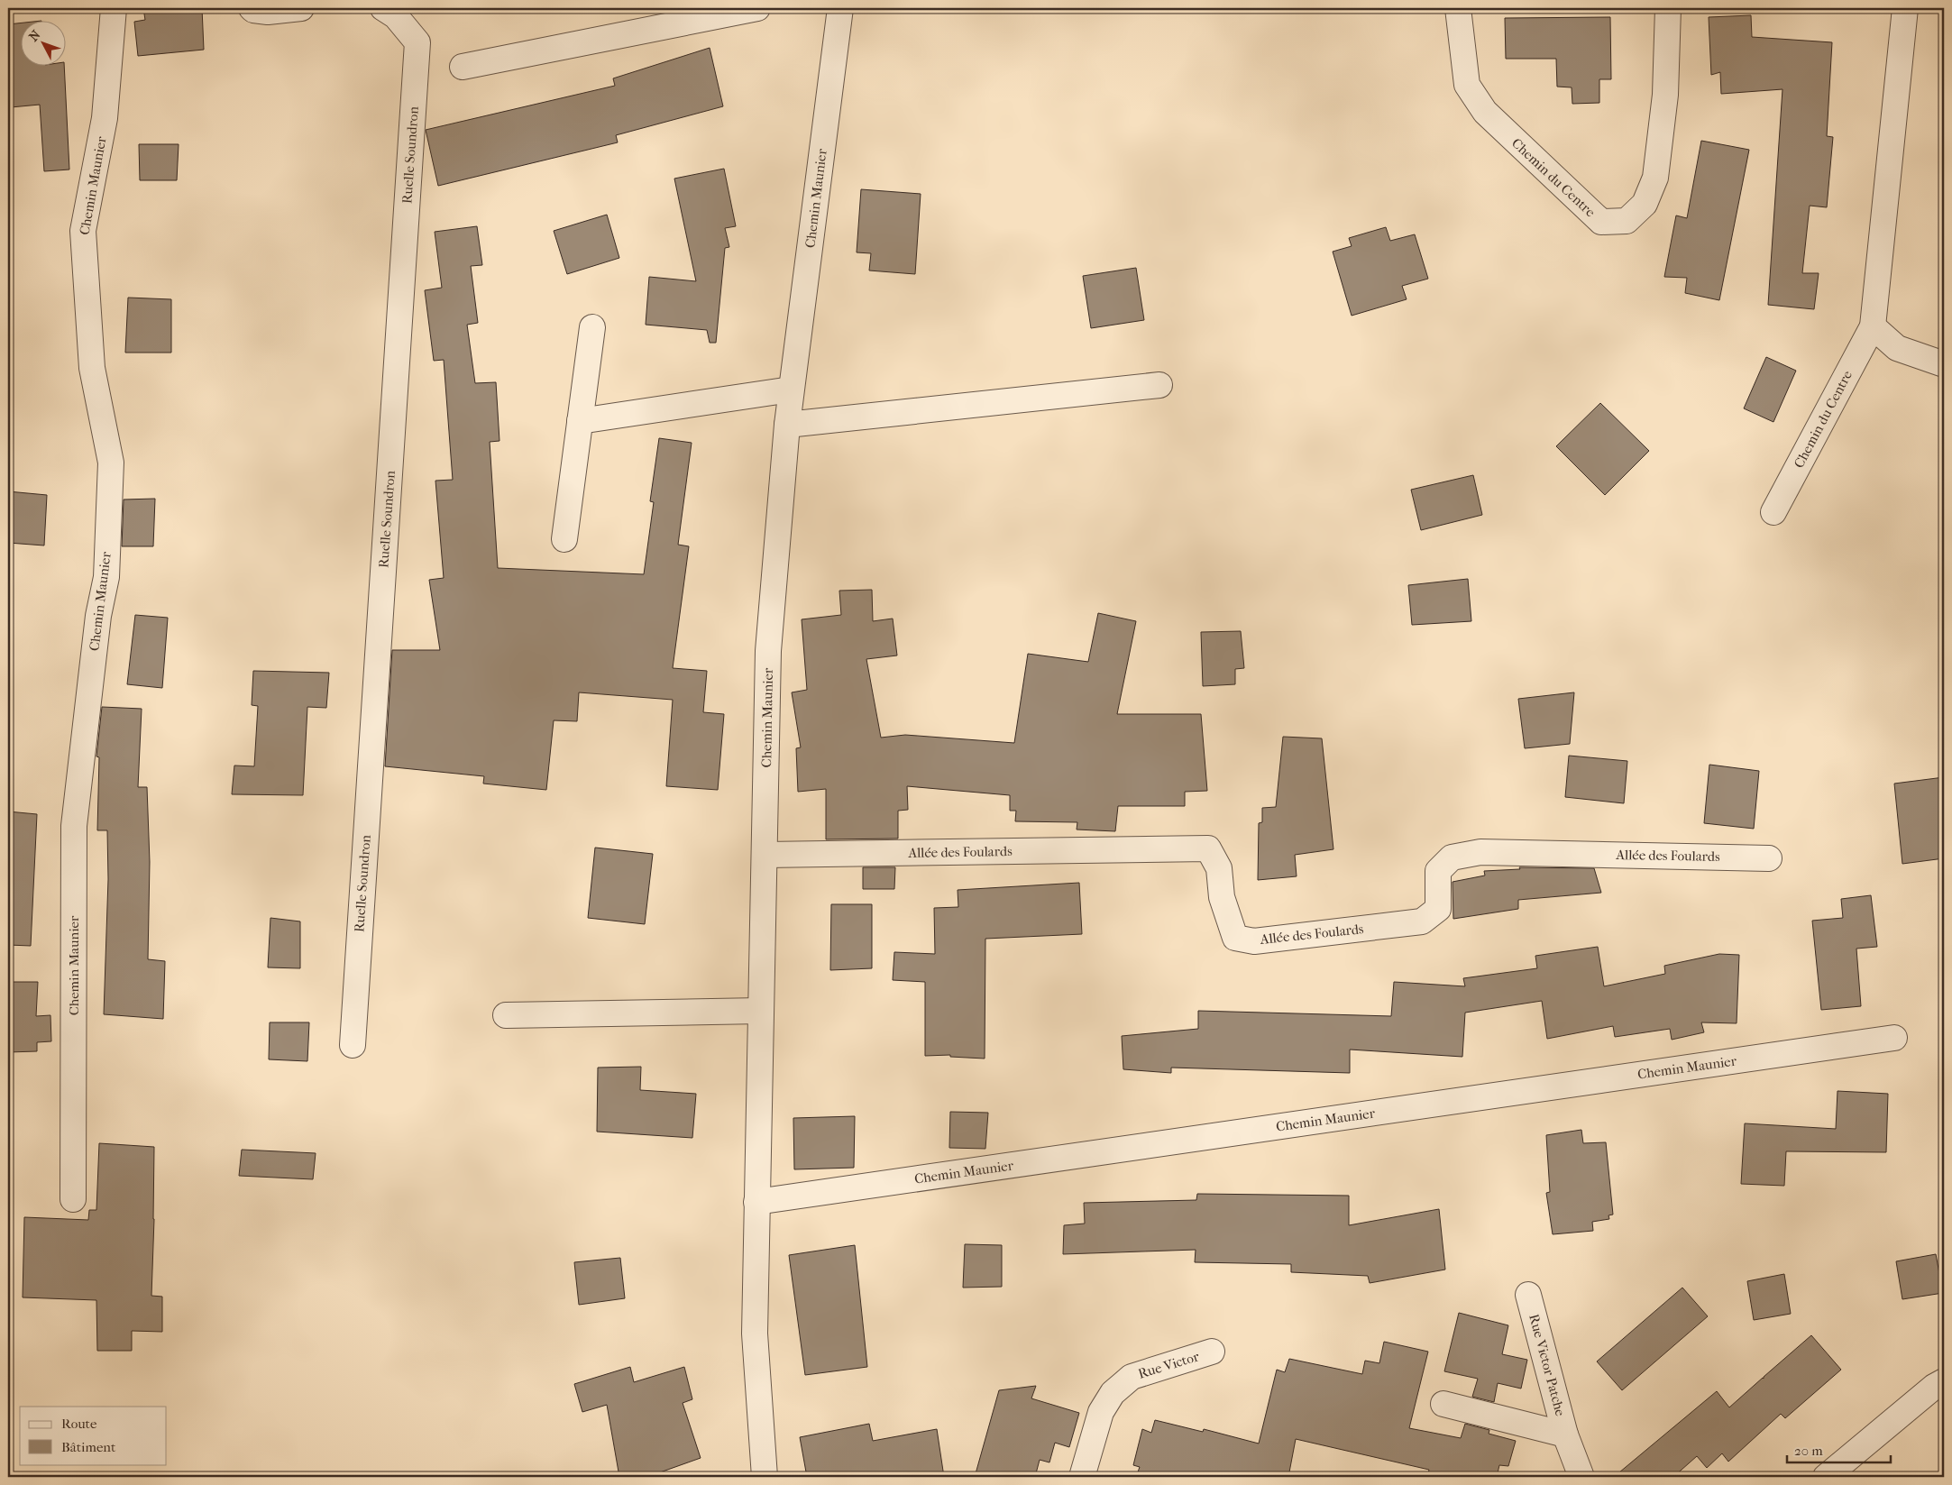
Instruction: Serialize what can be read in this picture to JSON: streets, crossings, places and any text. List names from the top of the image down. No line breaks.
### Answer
{"streets":{"street":["Ruelle Soundron","Chemin du Centre","Chemin Maunier","Allée des Foulards","Rue Victor","Rue Victor Patche"]},"crossings":[["Chemin Maunier","Allée des Foulards"]],"legend":["Route","Bâtiment"],"scale_bar":"20 m","north":"top left"}
